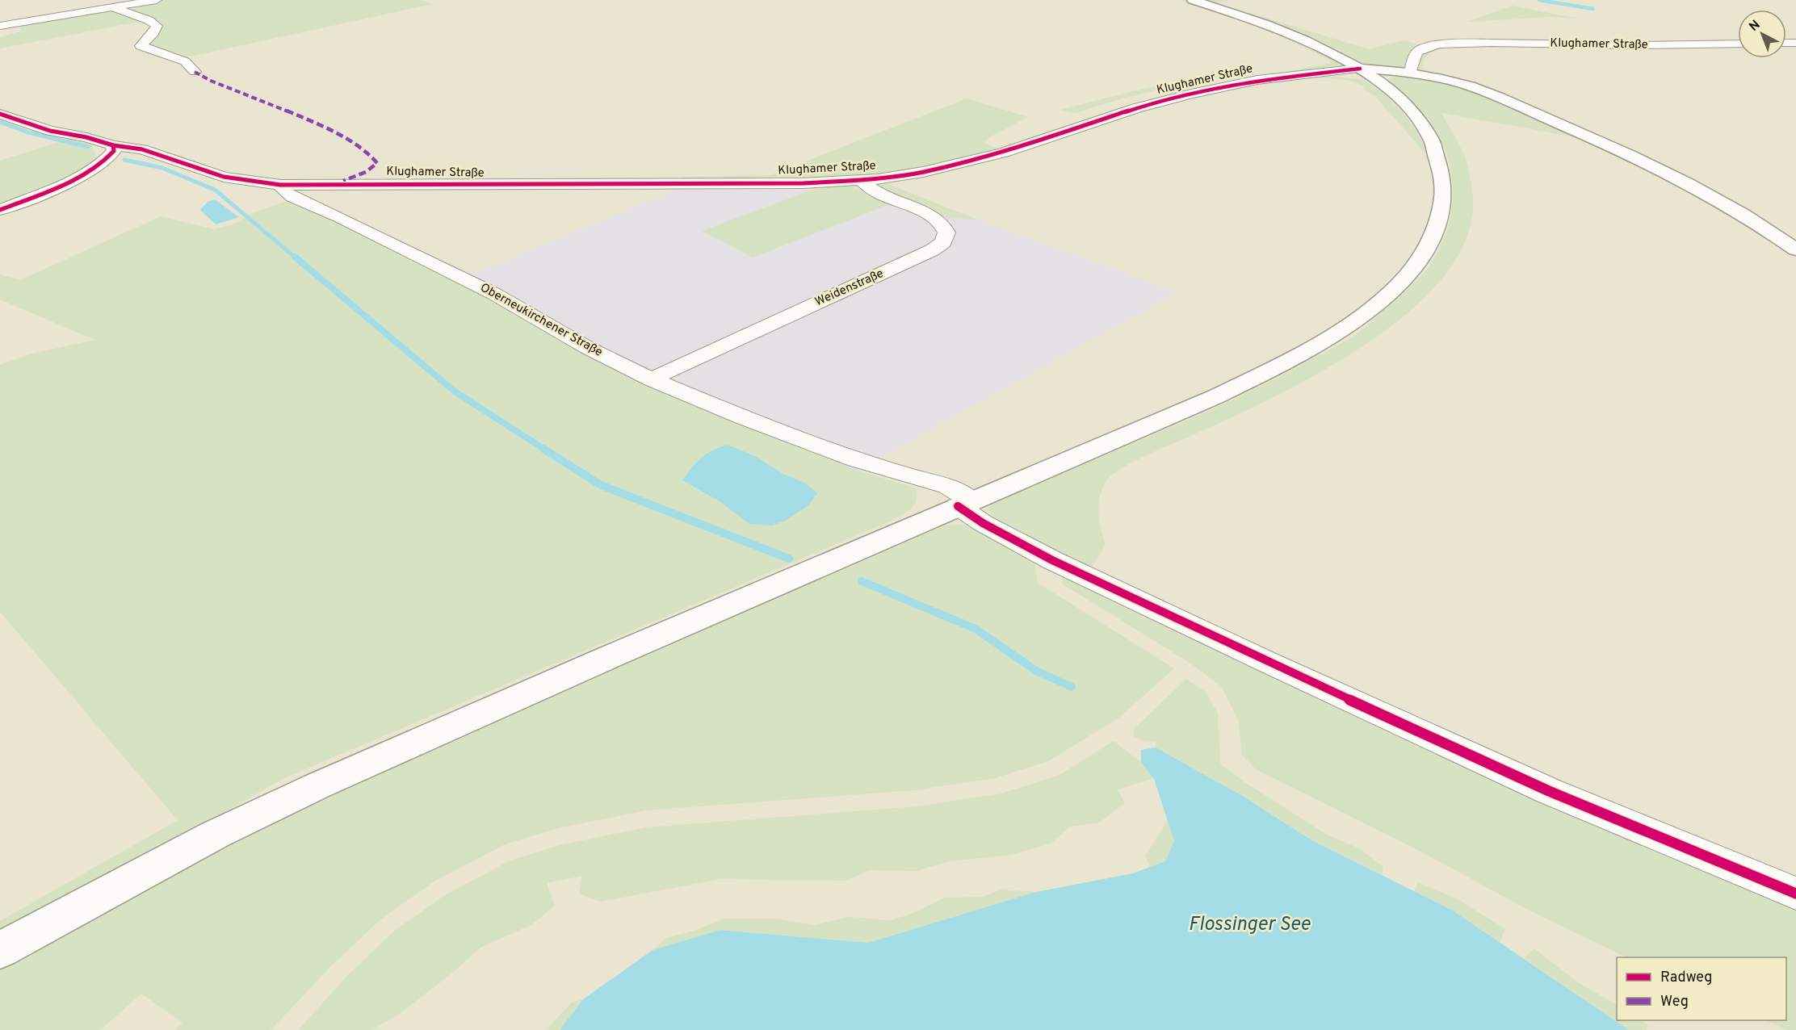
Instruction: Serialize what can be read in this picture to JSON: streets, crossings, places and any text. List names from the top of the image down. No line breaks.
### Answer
{"streets":{"street":["Klughamer Straße","Weidenstraße","Oberneukirchener Straße"]},"crossings":[["Klughamer Straße","Weidenstraße"],["Klughamer Straße","Oberneukirchener Straße"],["Weidenstraße","Oberneukirchener Straße"]],"water":["Flossinger See"],"legend":["Radweg","Weg"],"north":"top left"}
